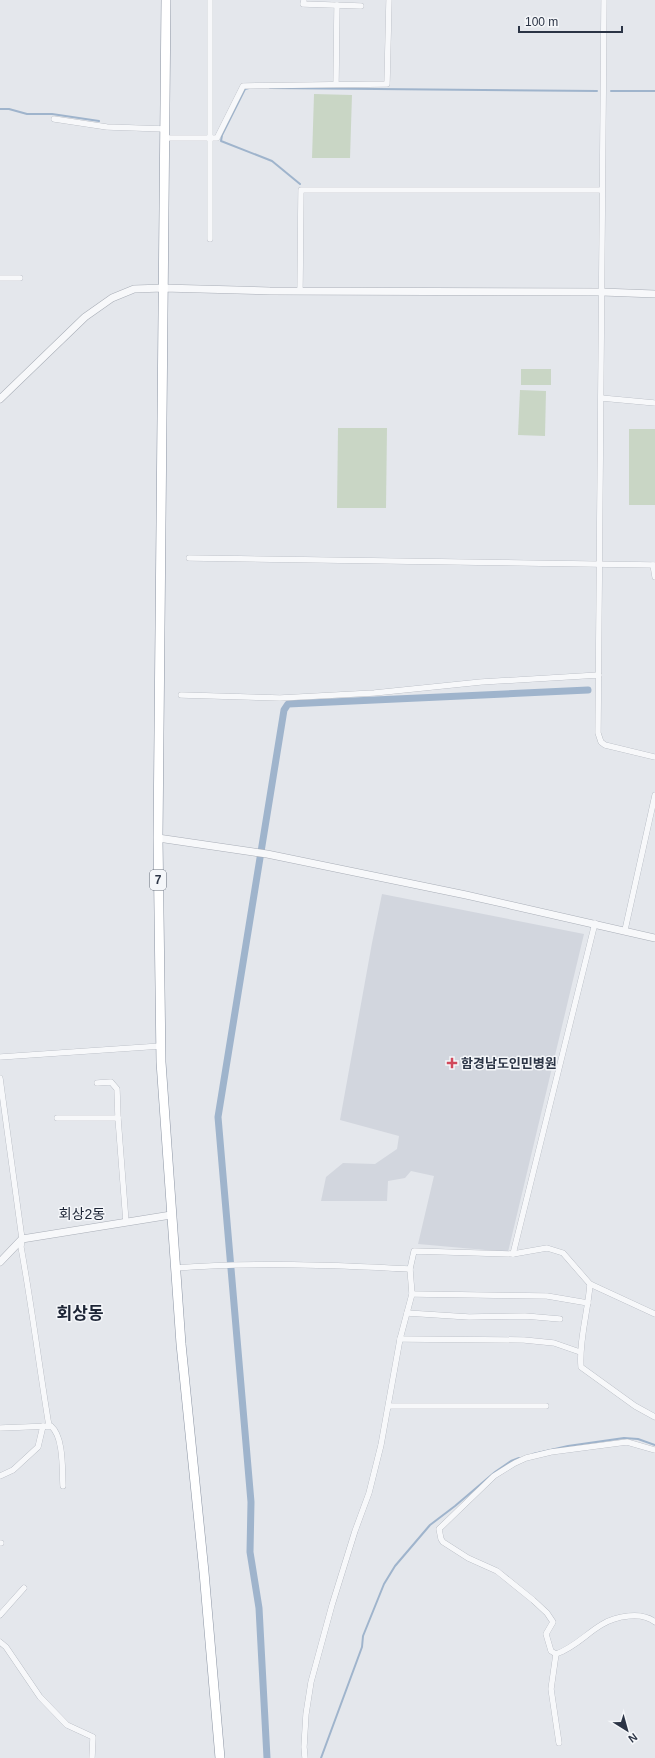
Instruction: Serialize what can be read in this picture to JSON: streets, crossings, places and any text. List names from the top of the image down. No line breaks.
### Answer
{"streets":{"highway":["7"]},"districts":["회상2동","회상동"],"places":{"health":["함경남도인민병원"]},"scale_bar":"100 m","north":"bottom right"}
